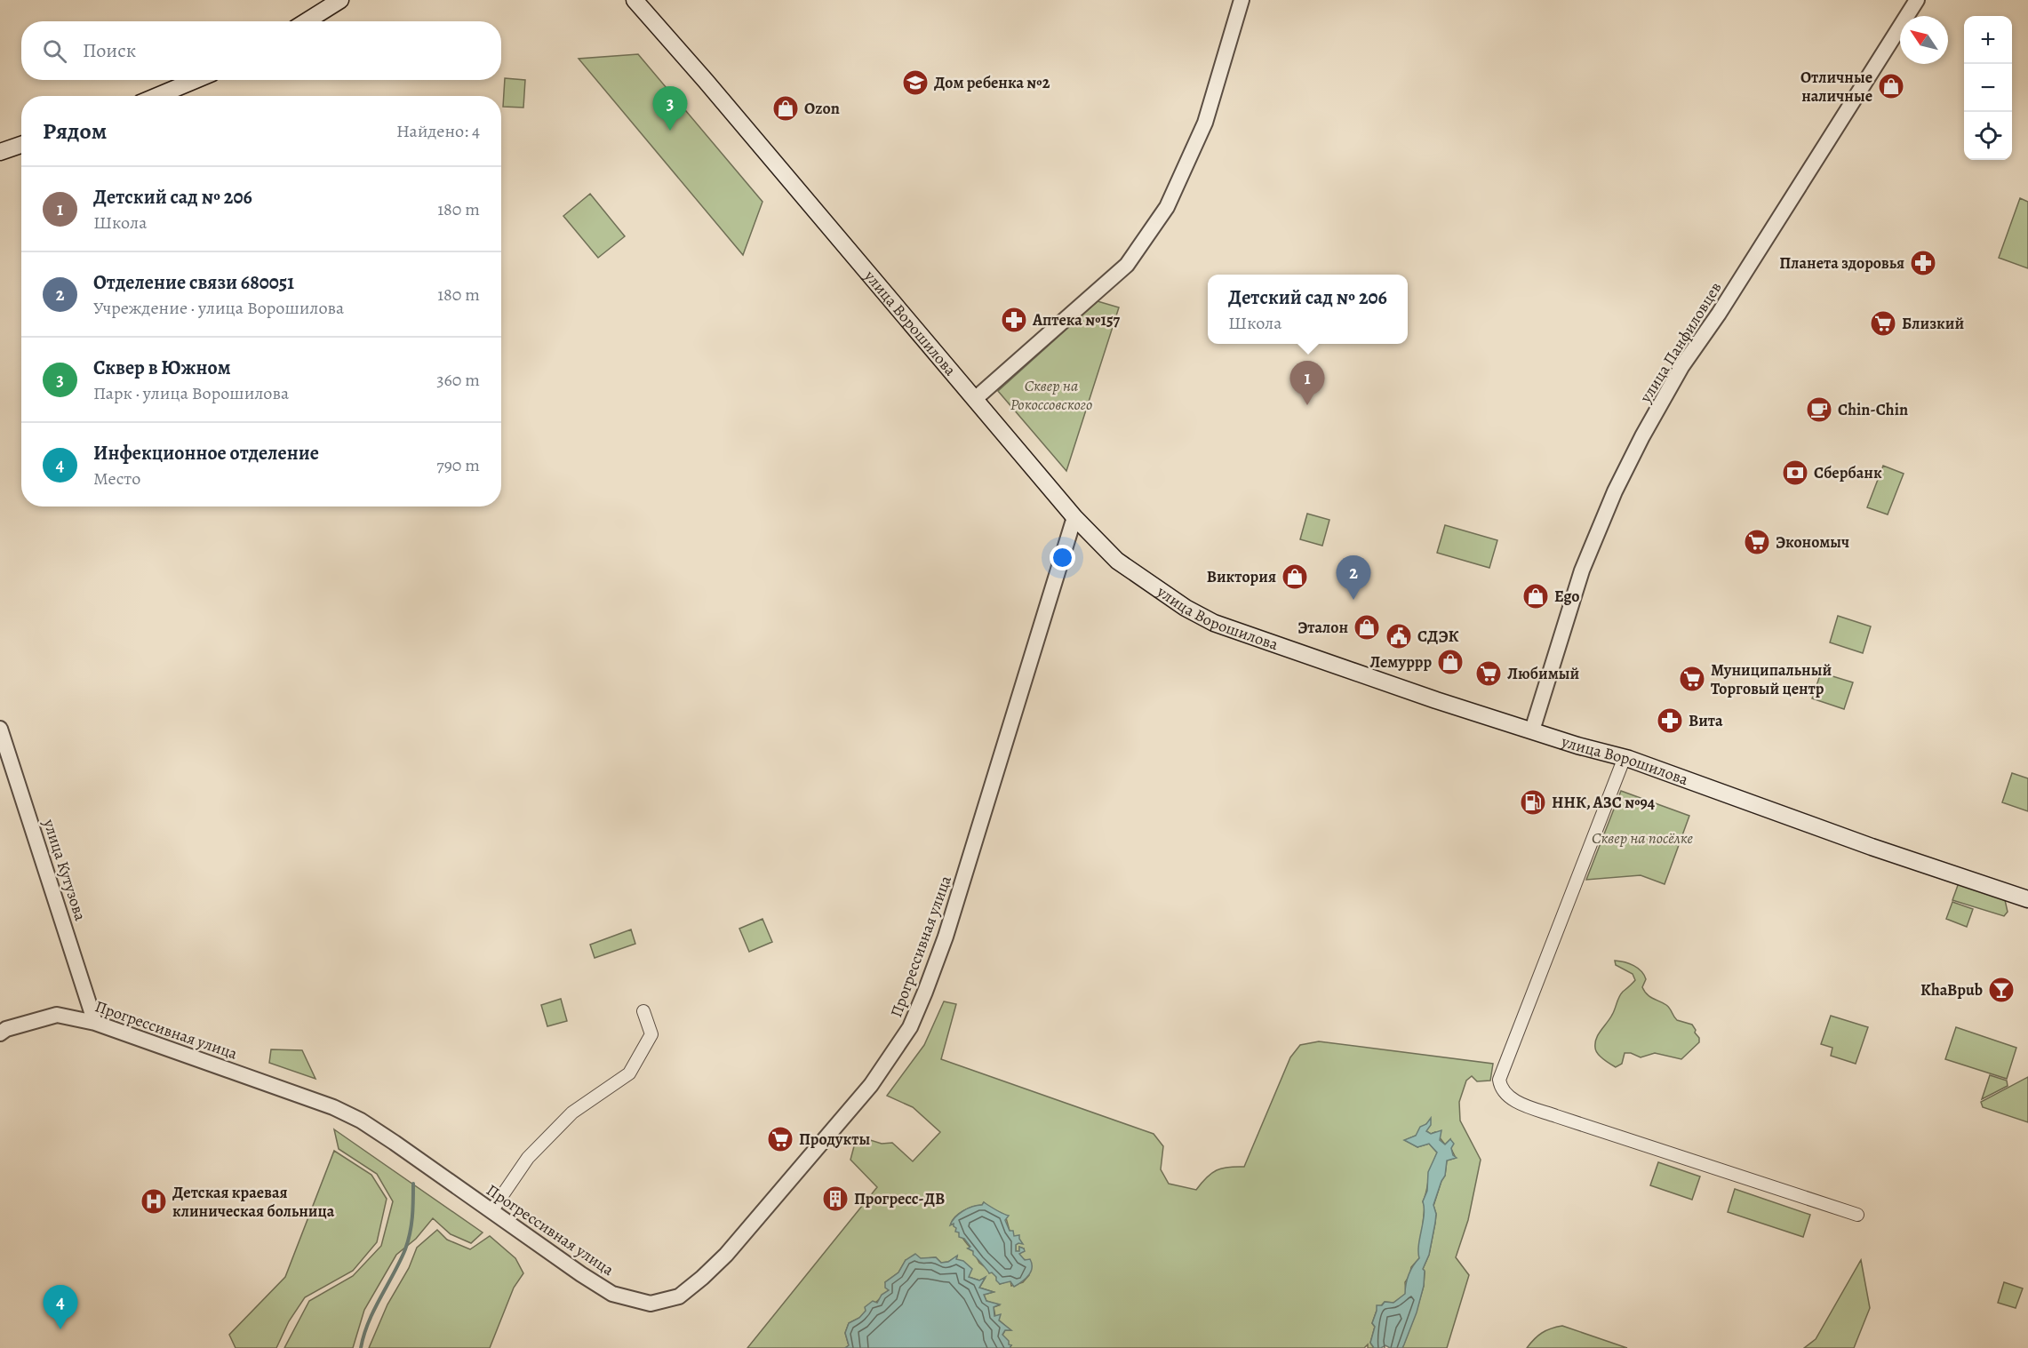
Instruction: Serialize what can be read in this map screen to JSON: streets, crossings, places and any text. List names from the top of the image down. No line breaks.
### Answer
{"streets":{"main road":["улица Ворошилова"],"street":["улица Панфиловцев","улица Кутузова","Прогрессивная улица"]},"crossings":[["улица Ворошилова","улица Панфиловцев"],["улица Ворошилова","Прогрессивная улица"],["улица Кутузова","Прогрессивная улица"]],"parks":["Сквер на Рокоссовского","Сквер на посёлке"],"places":{"school or university":["Дом ребенка №2"],"shop":["Отличные наличные","Ozon","Виктория","Ego","Эталон","Лемуррр"],"pharmacy":["Планета здоровья","Аптека №157","Вита"],"supermarket":["Близкий","Экономыч","Любимый","Муниципальный Торговый центр","Продукты"],"cafe":["Chin-Chin"],"bank":["Сбербанк"],"public building":["СДЭК"],"fuel station":["ННК, АЗС №94"],"bar":["KhaBpub"],"building":["Прогресс-ДВ"],"hospital":["Детская краевая клиническая больница"]},"north":"top left","page":{"map_buttons":["+","−"],"search":"Поиск","pins":["3","1","2","4"],"heading":["Рядом","Найдено: 4"],"list":[{"mark":"1","name":"Детский сад № 206","note":"Школа","value":"180 m"},{"mark":"2","name":"Отделение связи 680051","note":"Учреждение · улица Ворошилова","value":"180 m"},{"mark":"3","name":"Сквер в Южном","note":"Парк · улица Ворошилова","value":"360 m"},{"mark":"4","name":"Инфекционное отделение","note":"Место","value":"790 m"}],"popup":["Детский сад № 206","Школа"]}}
